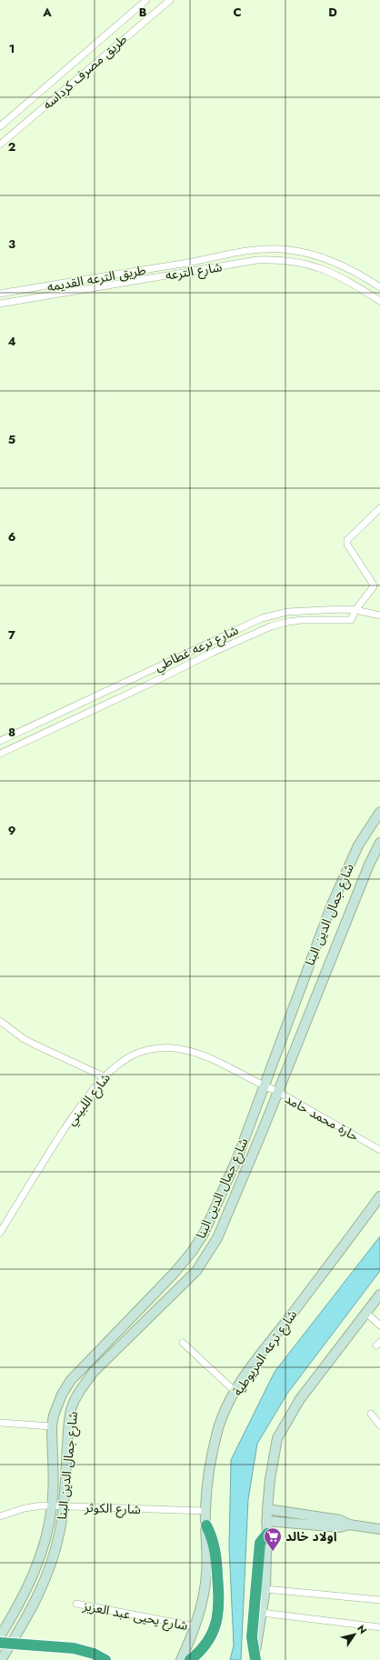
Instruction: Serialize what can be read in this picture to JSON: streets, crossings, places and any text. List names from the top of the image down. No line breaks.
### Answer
{"streets":{"main road":["شارع جمال الدين البنا","شارع ترعه المريوطية"],"street":["طريق مصرف كرداسه","شارع الترعه","طريق الترعه القديمه","شارع ترعه غطاطي","شارع اللبيني","حارة محمد حامد","شارع الكوثر","شارع يحيى عبد العزيز"]},"crossings":[["شارع جمال الدين البنا","شارع اللبيني"],["شارع جمال الدين البنا","حارة محمد حامد"],["شارع جمال الدين البنا","شارع الكوثر"],["شارع اللبيني","حارة محمد حامد"],["شارع ترعه المريوطية","شارع الكوثر"],["شارع ترعه المريوطية","شارع يحيى عبد العزيز"]],"places":{"supermarket":["اولاد خالد"]},"north":"top right","grid":{"columns":["A","B","C","D"],"rows":["1","2","3","4","5","6","7","8","9"]}}
